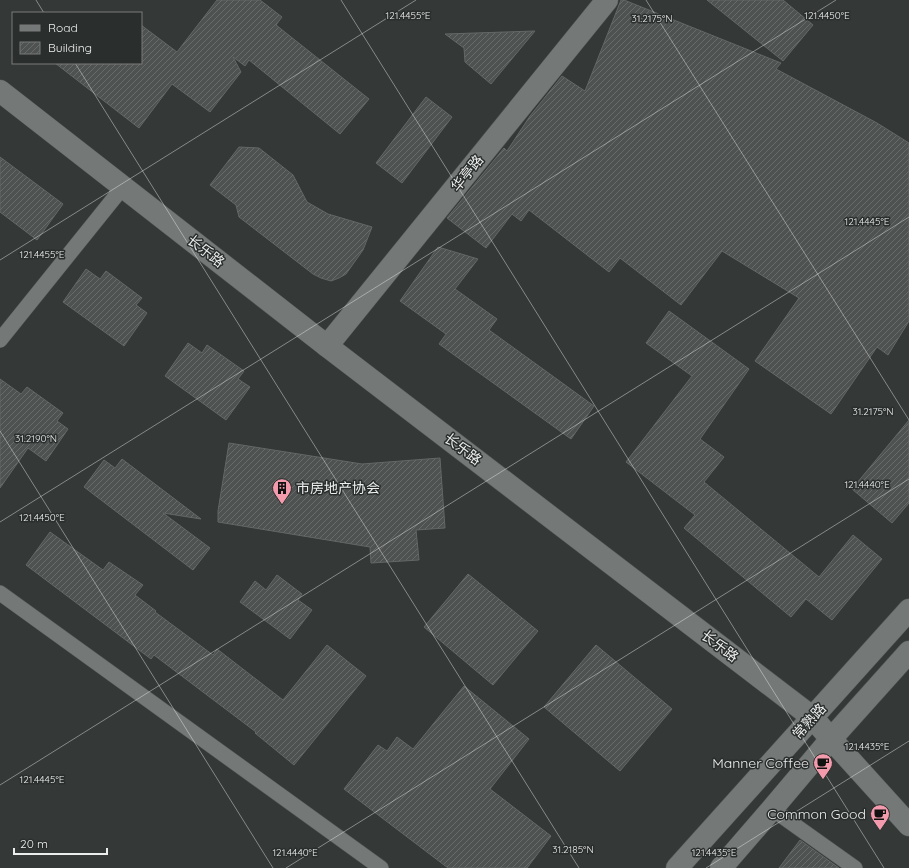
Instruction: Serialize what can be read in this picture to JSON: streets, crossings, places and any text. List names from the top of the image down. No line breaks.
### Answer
{"streets":{"street":["华亭路","长乐路","常熟路"]},"crossings":[["华亭路","长乐路"],["长乐路","常熟路"]],"places":{"building":["市房地产协会"],"cafe":["Manner Coffee","Common Good"]},"legend":["Road","Building"],"scale_bar":"20 m","coordinates":["121.4455°E","121.4450°E","31.2175°N","121.4445°E","31.2190°N","121.4440°E","121.4435°E","31.2185°N"]}
